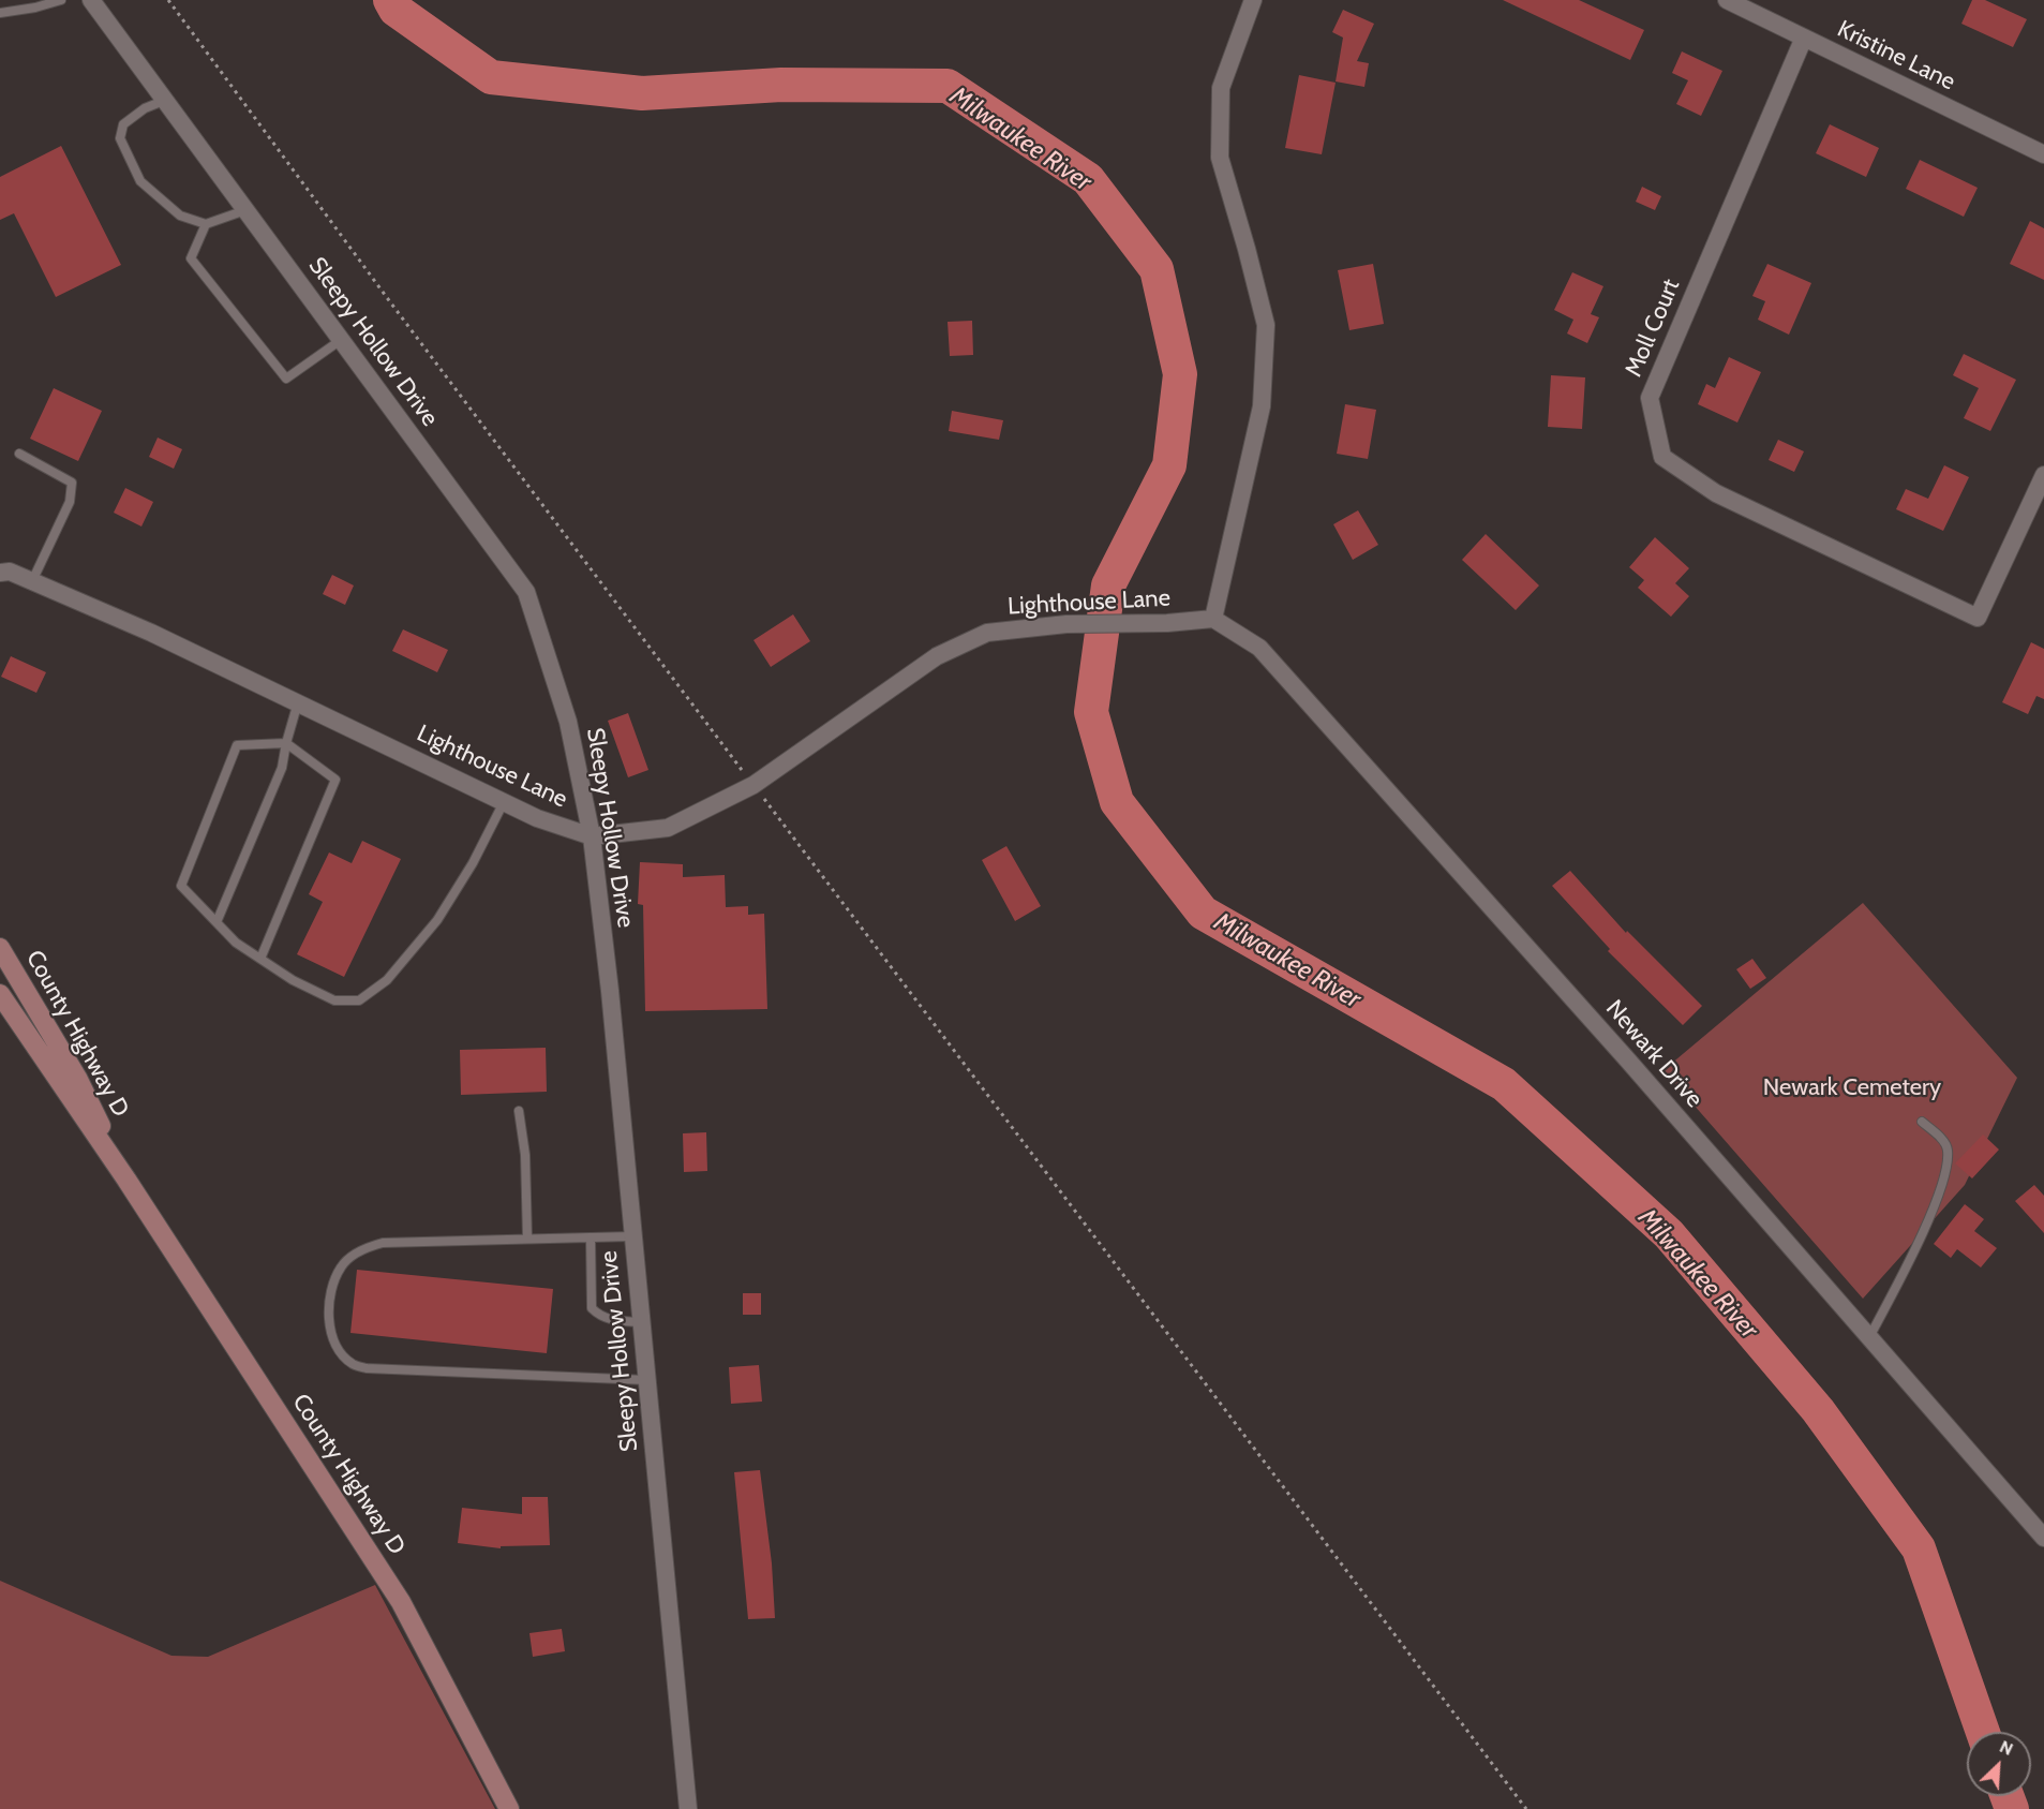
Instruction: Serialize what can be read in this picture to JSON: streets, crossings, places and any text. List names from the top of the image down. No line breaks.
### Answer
{"streets":{"main road":["County Highway D"],"street":["Kristine Lane","Moll Court","Sleepy Hollow Drive","Lighthouse Lane","Newark Drive"]},"crossings":[["Kristine Lane","Moll Court"],["Sleepy Hollow Drive","Lighthouse Lane"],["Lighthouse Lane","Newark Drive"]],"water":["Milwaukee River"],"parks":["Newark Cemetery"],"north":"top right"}
